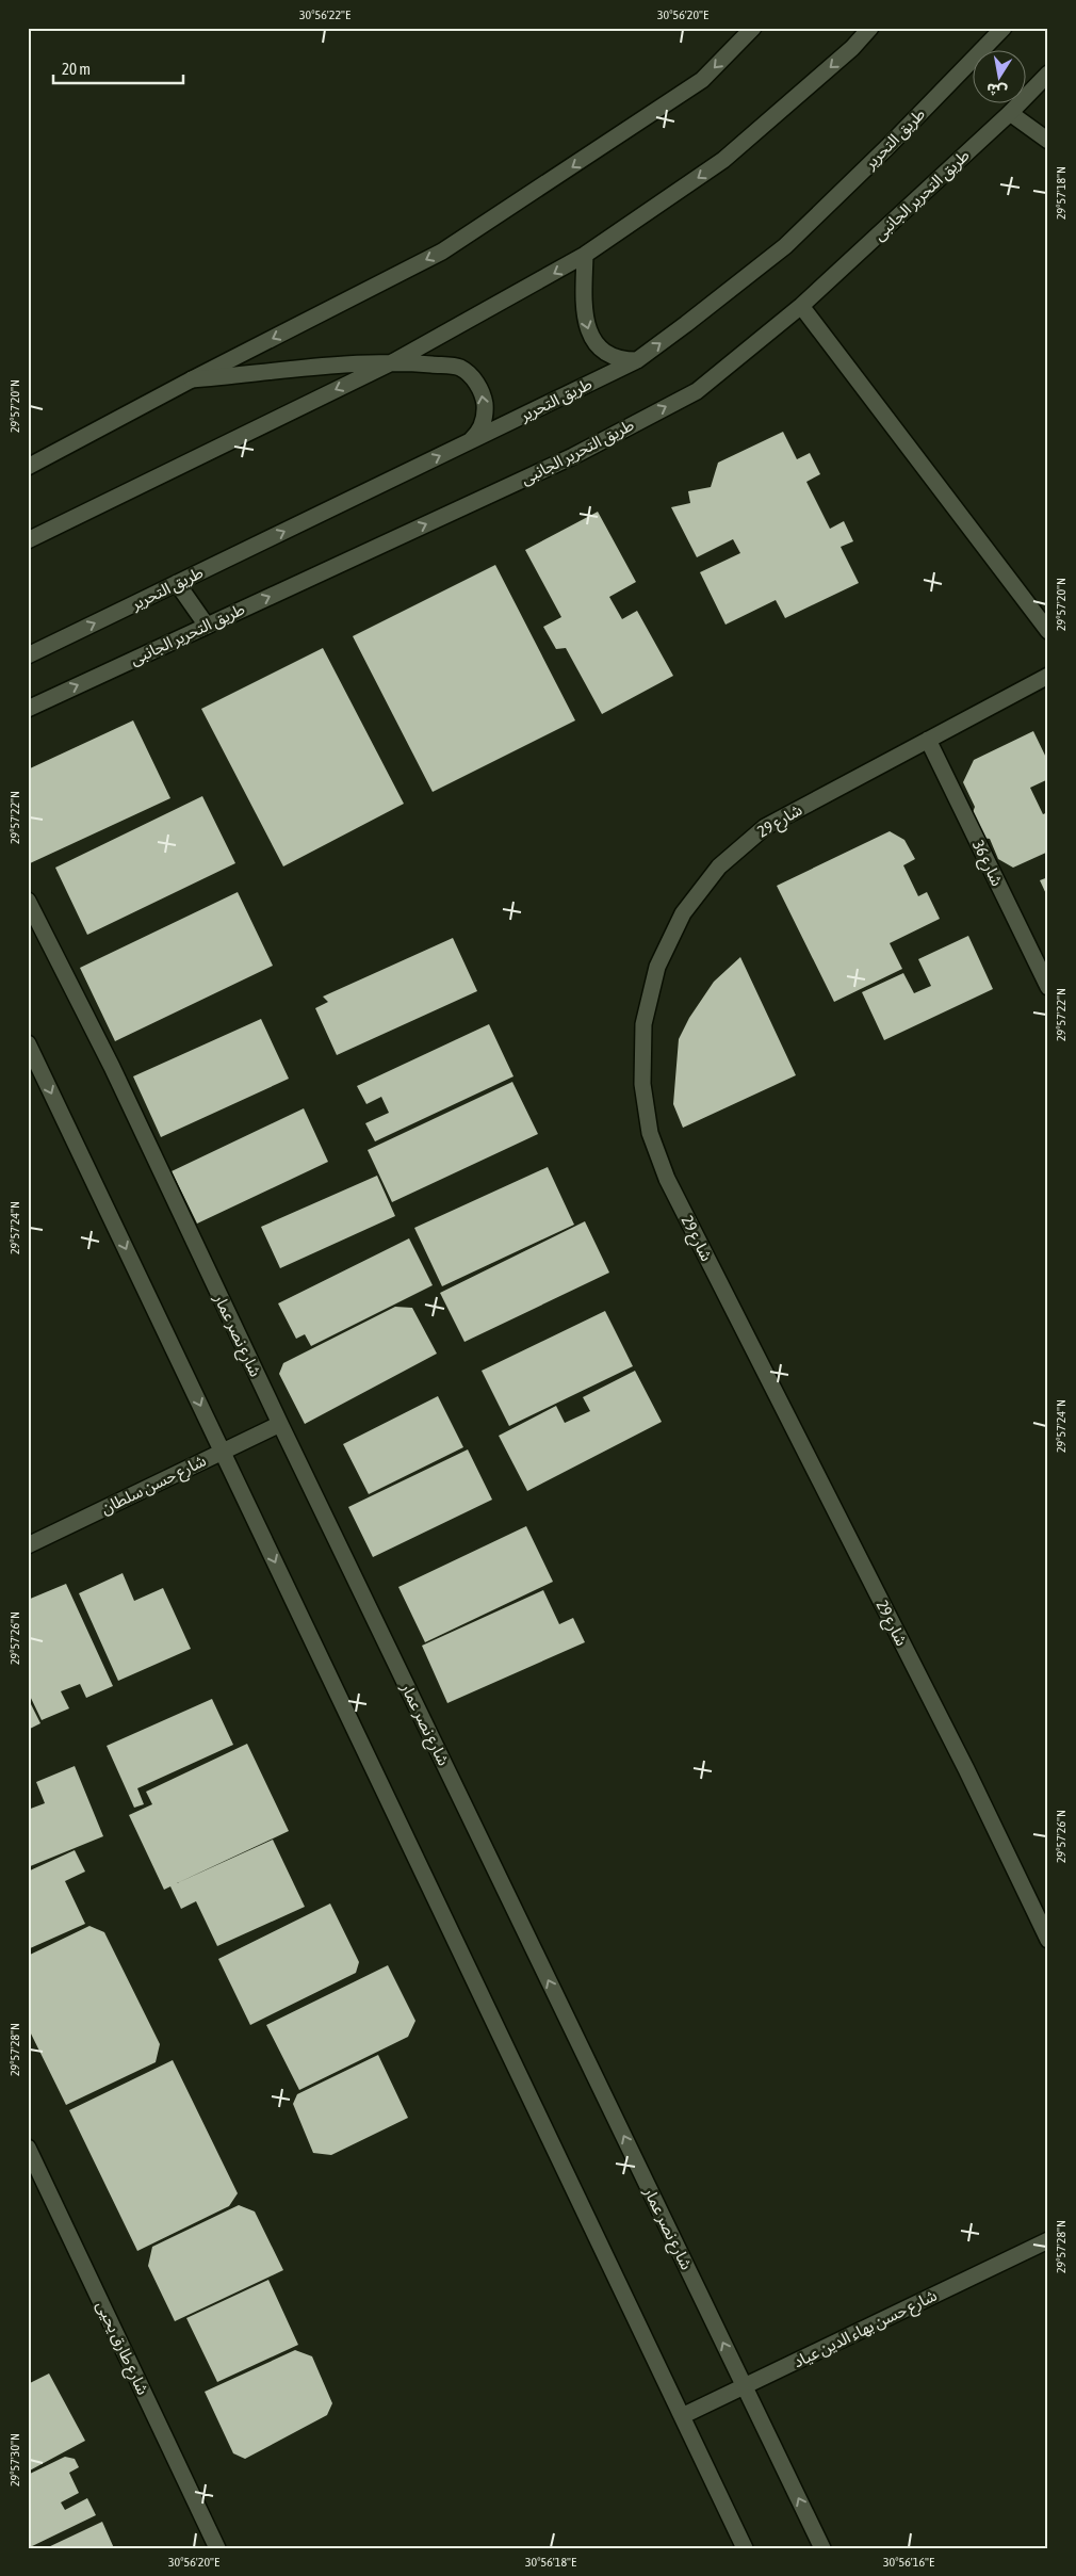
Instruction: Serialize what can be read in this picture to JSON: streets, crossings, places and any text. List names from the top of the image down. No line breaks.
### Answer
{"streets":{"street":["طريق التحرير","طريق التحرير الجانبى","شارع 29","شارع 36","شارع نصر عمار","شارع حسن سلطان","شارع حسن بهاء الدين عياد","شارع طارق يحيى"]},"crossings":[["شارع 29","شارع 36"],["شارع نصر عمار","شارع حسن سلطان"],["شارع نصر عمار","شارع حسن بهاء الدين عياد"]],"one_way":["طريق التحرير الجانبى"],"scale_bar":"20 m","north":"bottom","coordinates":["30°56'22\"E","30°56'20\"E","29°57'18\"N","29°57'20\"N","29°57'22\"N","29°57'24\"N","29°57'26\"N","29°57'28\"N","29°57'30\"N","30°56'18\"E","30°56'16\"E"]}
